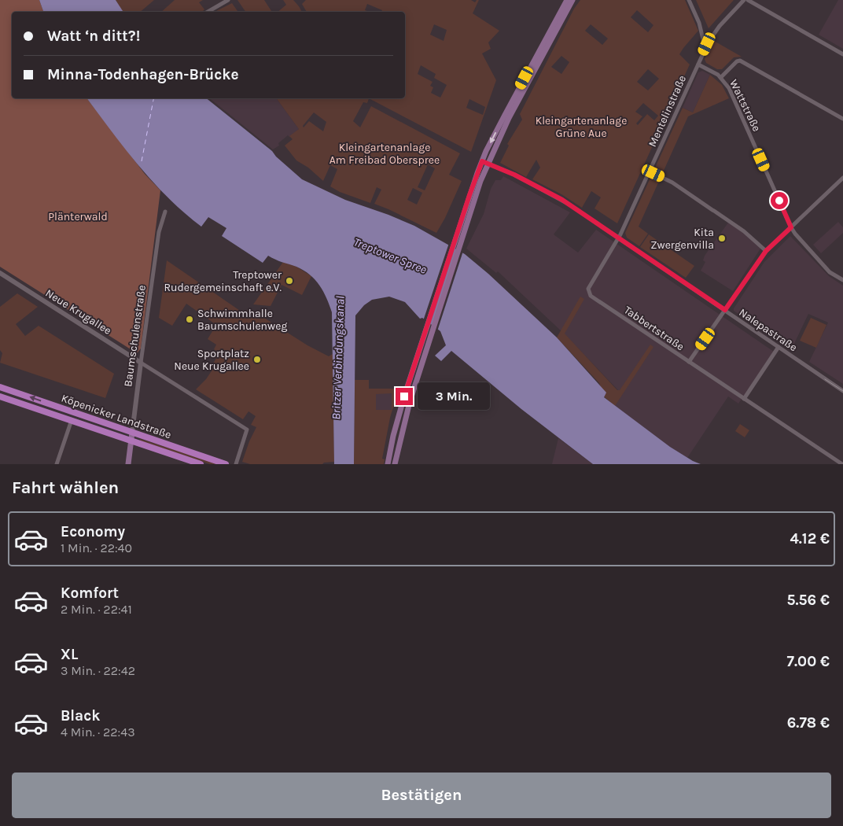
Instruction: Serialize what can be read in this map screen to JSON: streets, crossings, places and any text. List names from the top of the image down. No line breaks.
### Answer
{"streets":{"main road":["Baumschulenstraße","Köpenicker Landstraße"],"street":["Wattstraße","Mentelinstraße","Neue Krugallee","Tabbertstraße","Nalepastraße"]},"crossings":[["Wattstraße","Mentelinstraße"],["Mentelinstraße","Tabbertstraße"],["Mentelinstraße","Nalepastraße"],["Neue Krugallee","Baumschulenstraße"],["Tabbertstraße","Nalepastraße"],["Baumschulenstraße","Köpenicker Landstraße"]],"water":["Treptower Spree","Britzer Verbindungskanal"],"parks":["Kleingartenanlage Grüne Aue","Kleingartenanlage Am Freibad Oberspree","Plänterwald"],"places":["Kita Zwergenvilla","Treptower Rudergemeinschaft e.V.","Schwimmhalle Baumschulenweg","Sportplatz Neue Krugallee"],"page":{"banner":["Watt ‘n ditt?!","Minna-Todenhagen-Brücke"],"bubble":"3 Min.","heading":"Fahrt wählen","list":[{"name":"Economy","note":"1 Min. · 22:40","value":"4.12 €"},{"name":"Komfort","note":"2 Min. · 22:41","value":"5.56 €"},{"name":"XL","note":"3 Min. · 22:42","value":"7.00 €"},{"name":"Black","note":"4 Min. · 22:43","value":"6.78 €"}],"buttons":"Bestätigen"}}
